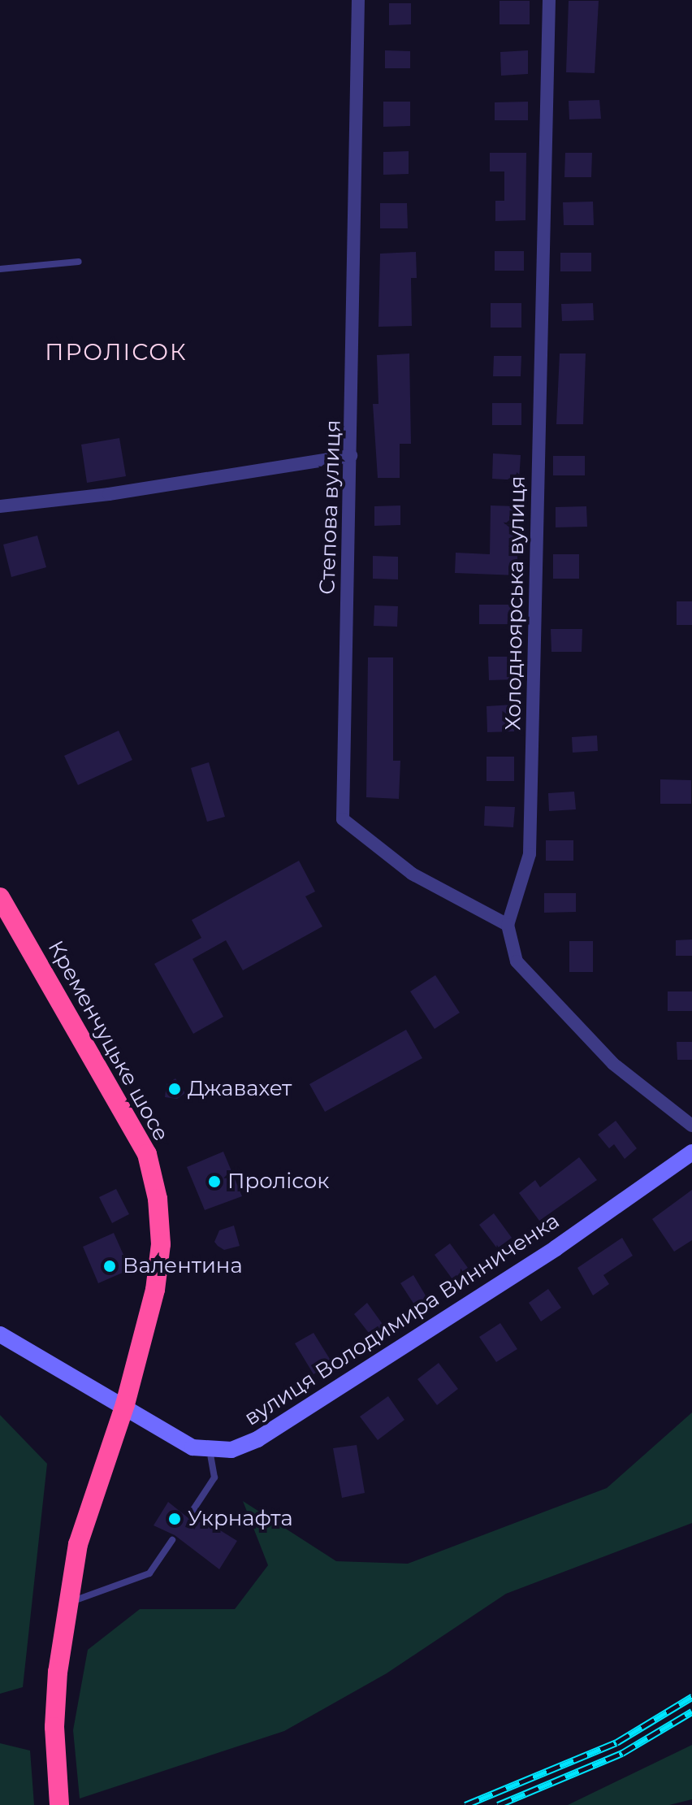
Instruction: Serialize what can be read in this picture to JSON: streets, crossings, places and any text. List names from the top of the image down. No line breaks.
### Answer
{"streets":{"highway":["Кременчуцьке шосе"],"street":["Степова вулиця","Холодноярська вулиця","вулиця Володимира Винниченка"]},"crossings":[["Степова вулиця","Холодноярська вулиця"],["Кременчуцьке шосе","вулиця Володимира Винниченка"]],"districts":["ПРОЛІСОК"],"places":["Джавахет","Пролісок","Валентина","Укрнафта"]}
